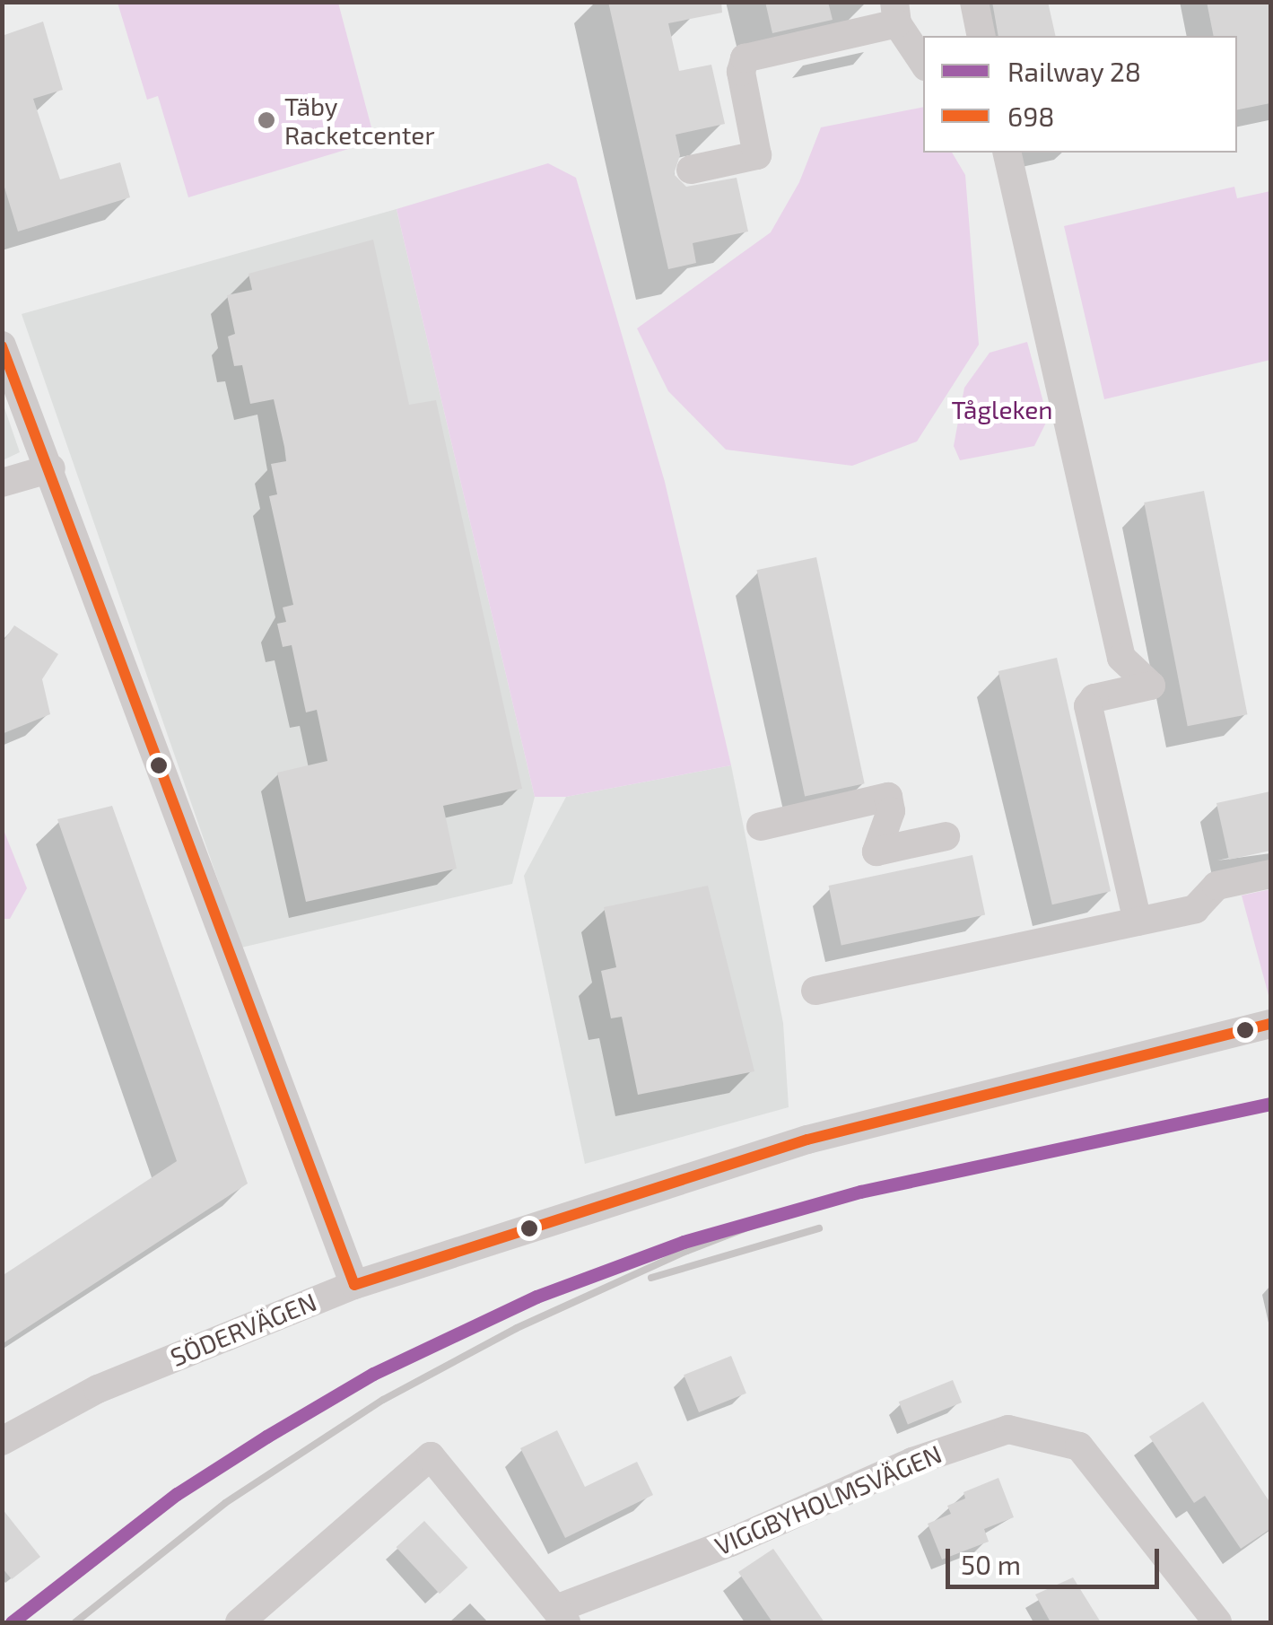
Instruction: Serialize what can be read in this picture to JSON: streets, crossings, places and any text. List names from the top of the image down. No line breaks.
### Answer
{"streets":{"street":["SÖDERVÄGEN","VIGGBYHOLMSVÄGEN"]},"parks":["Tågleken"],"places":["Täby Racketcenter"],"lines":["transit line 698","rail line 28"],"legend":["Railway 28","698"],"scale_bar":"50 m"}
